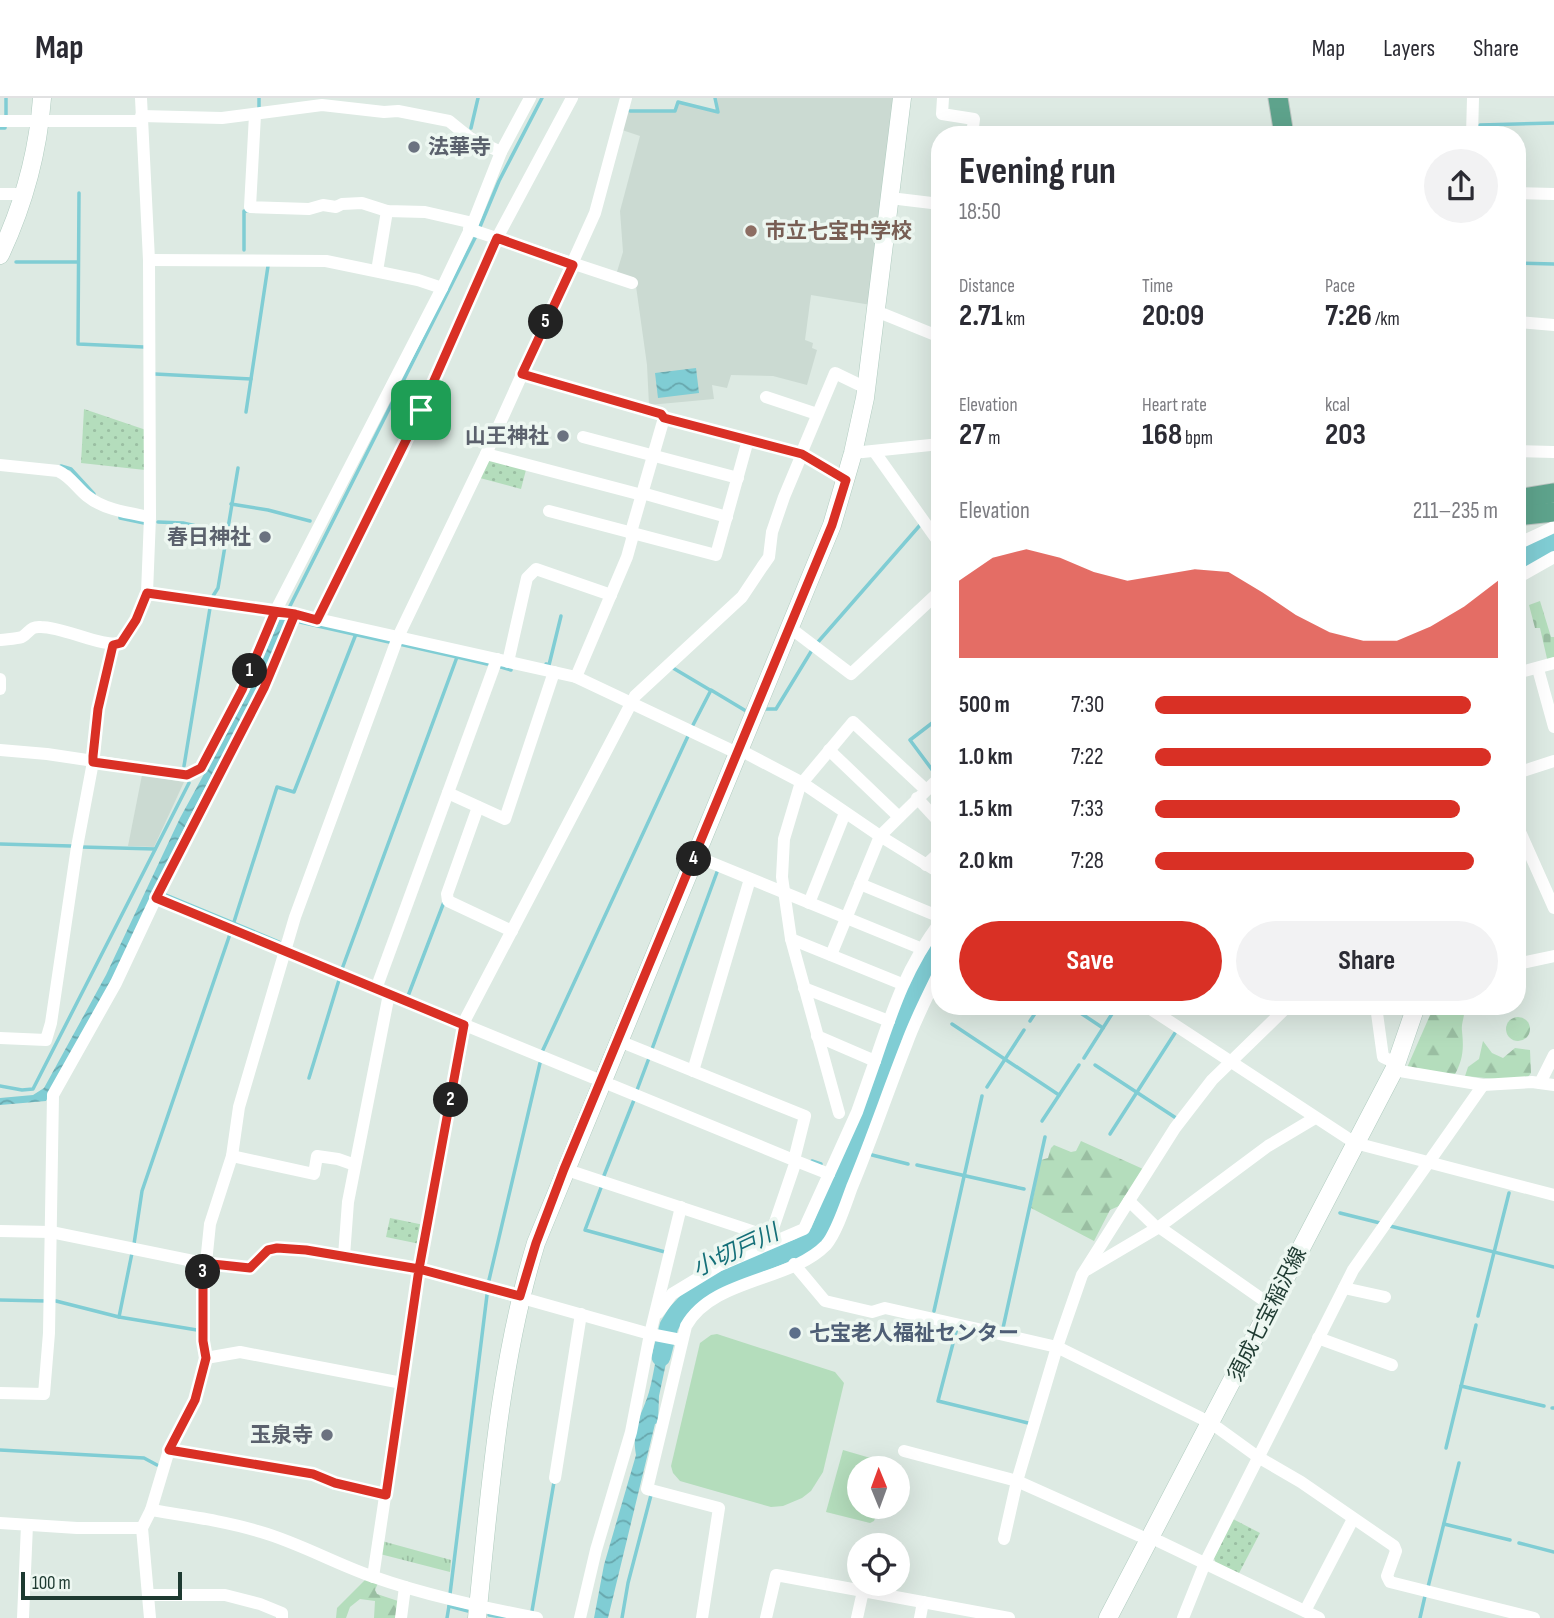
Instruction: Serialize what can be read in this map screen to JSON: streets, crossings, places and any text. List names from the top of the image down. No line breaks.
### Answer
{"streets":{"street":["須成七宝稲沢線"]},"water":["小切戸川"],"places":["法華寺","市立七宝中学校","山王神社","春日神社","七宝老人福祉センター","玉泉寺"],"scale_bar":"100 m","north":"top","page":{"header":"Map","nav":["Map","Layers","Share"],"heading":["Evening run","18:50"],"stats":[["Distance","2.71 km"],["Time","20:09"],["Pace","7:26 /km"],["Elevation","27 m"],["Heart rate","168 bpm"],["kcal","203"]],"pins":["5","1","4","2","3"],"chart":["Elevation","211–235 m"],"list":[{"name":"500 m","note":"7:30"},{"name":"1.0 km","note":"7:22"},{"name":"1.5 km","note":"7:33"},{"name":"2.0 km","note":"7:28"}],"buttons":["Save","Share"],"scale":"100 m"}}
